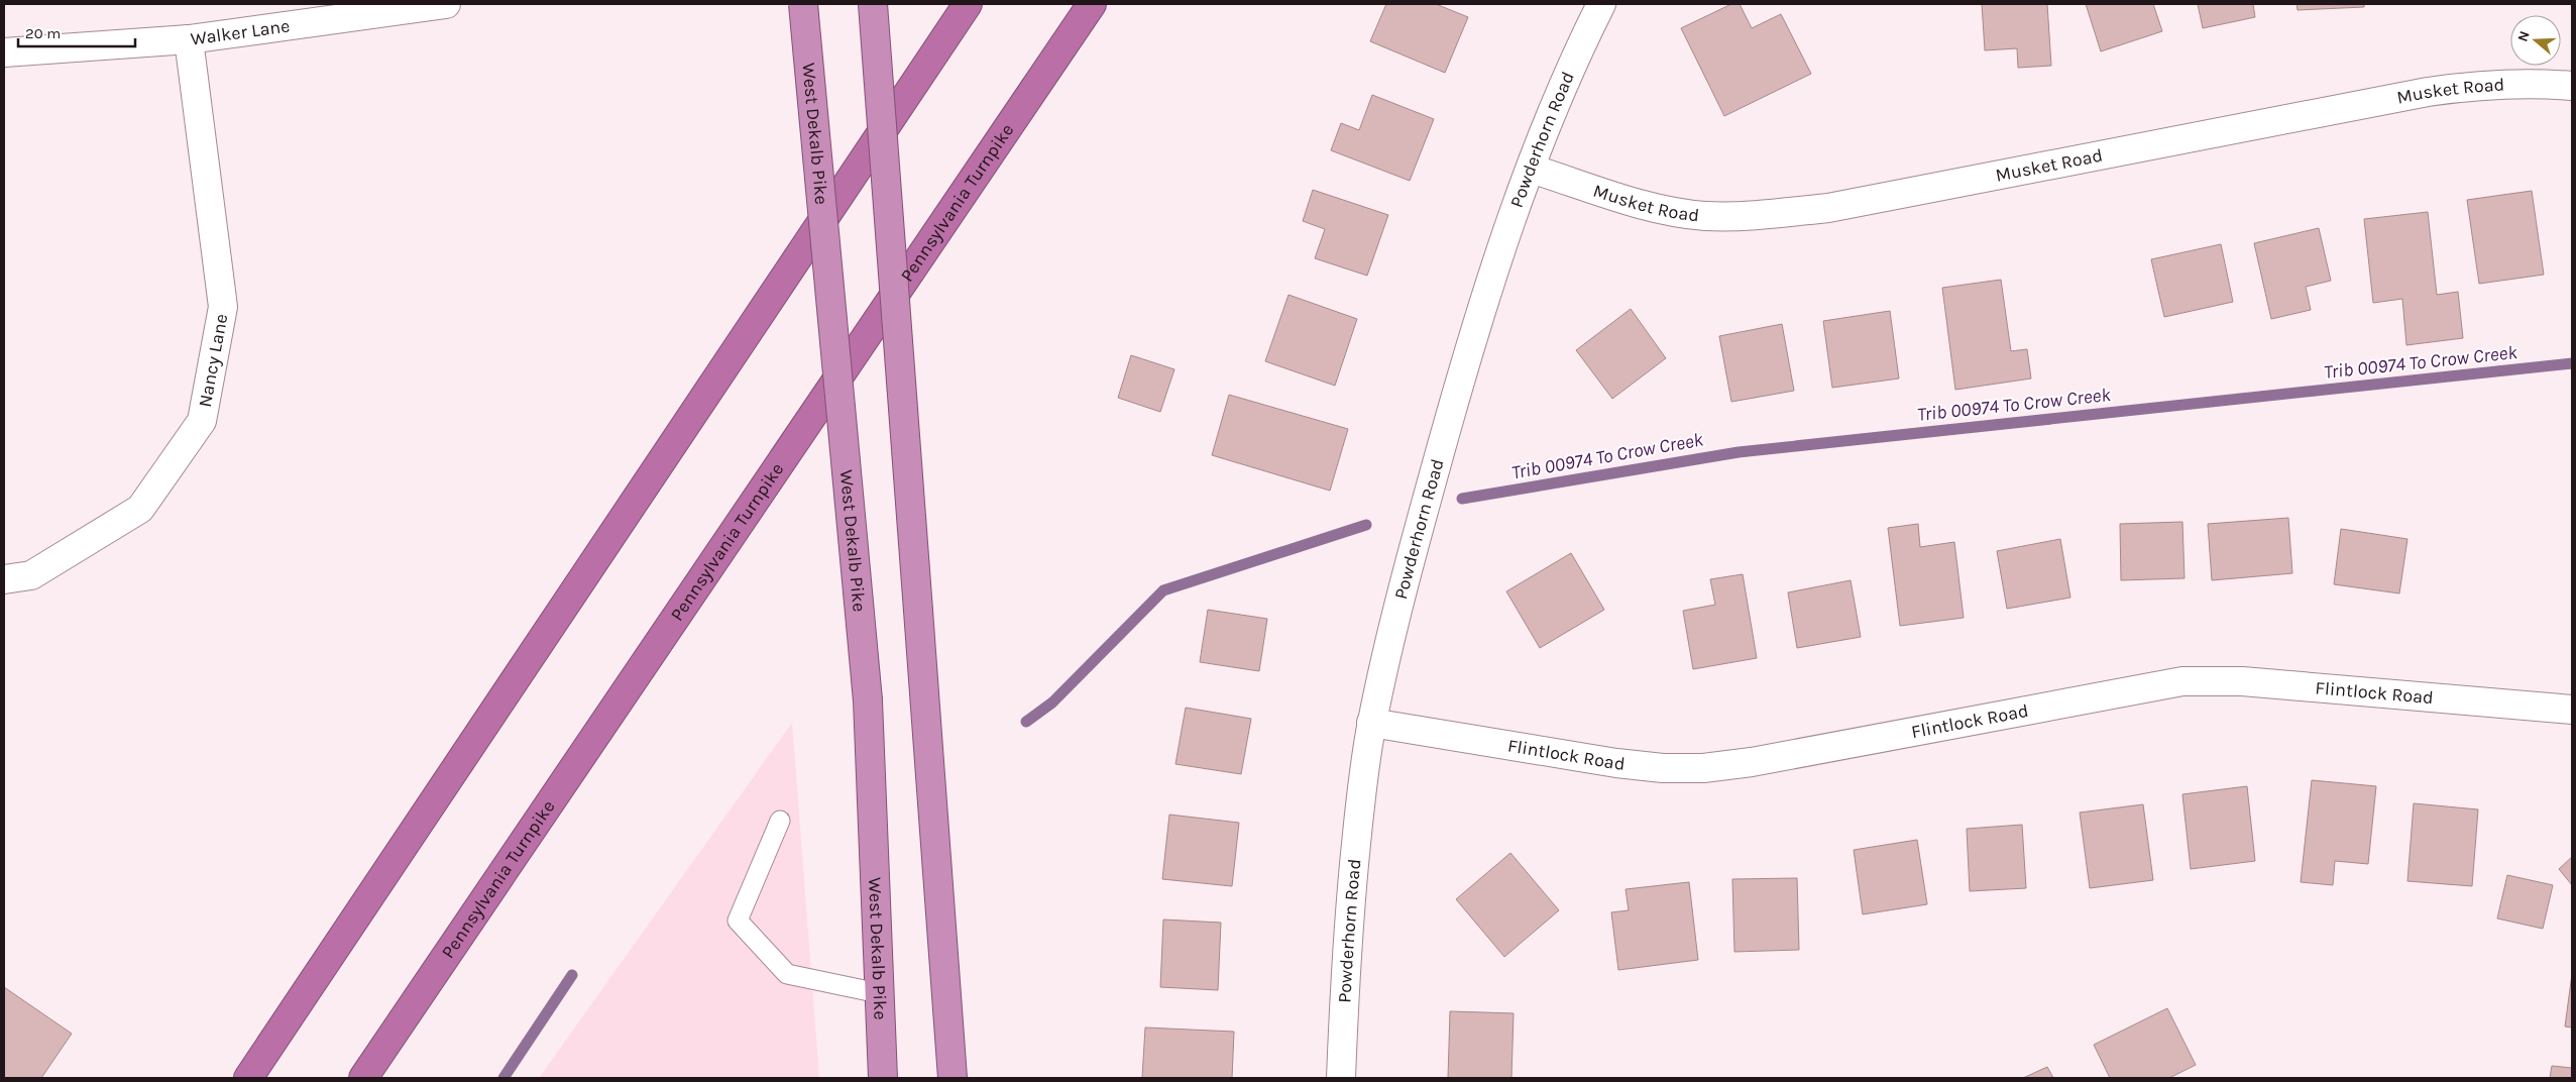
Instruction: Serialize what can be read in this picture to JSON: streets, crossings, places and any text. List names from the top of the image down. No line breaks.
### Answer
{"streets":{"highway":["West Dekalb Pike","Pennsylvania Turnpike"],"street":["Walker Lane","Musket Road","Powderhorn Road","Nancy Lane","Flintlock Road"]},"crossings":[["Walker Lane","Nancy Lane"],["Musket Road","Powderhorn Road"],["Powderhorn Road","Flintlock Road"]],"water":["Trib 00974 To Crow Creek"],"scale_bar":"20 m","north":"left"}
